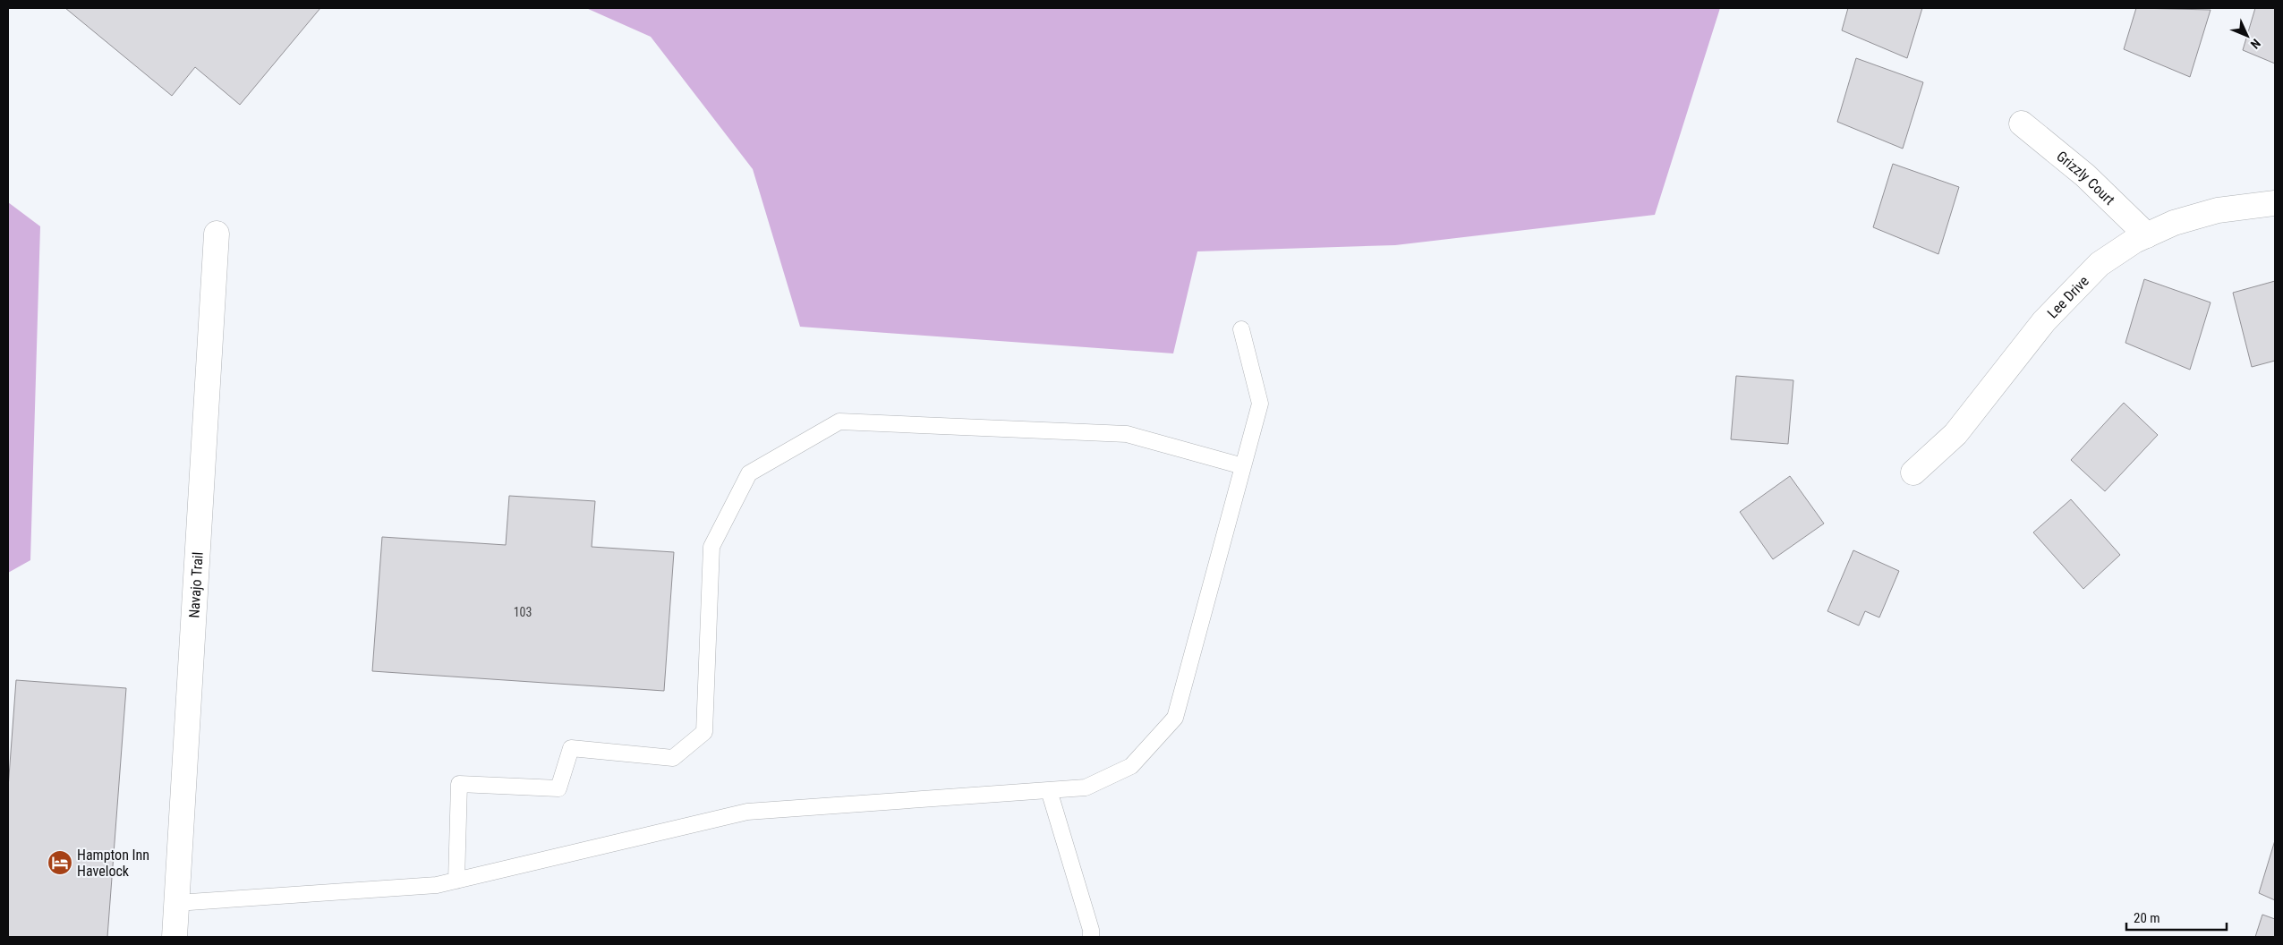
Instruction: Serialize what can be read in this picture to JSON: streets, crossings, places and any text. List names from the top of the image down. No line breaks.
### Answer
{"streets":{"street":["Grizzly Court","Lee Drive","Navajo Trail"]},"crossings":[["Grizzly Court","Lee Drive"]],"places":{"hotel":["Hampton Inn Havelock"]},"house_numbers":["103"],"scale_bar":"20 m","north":"bottom right"}
